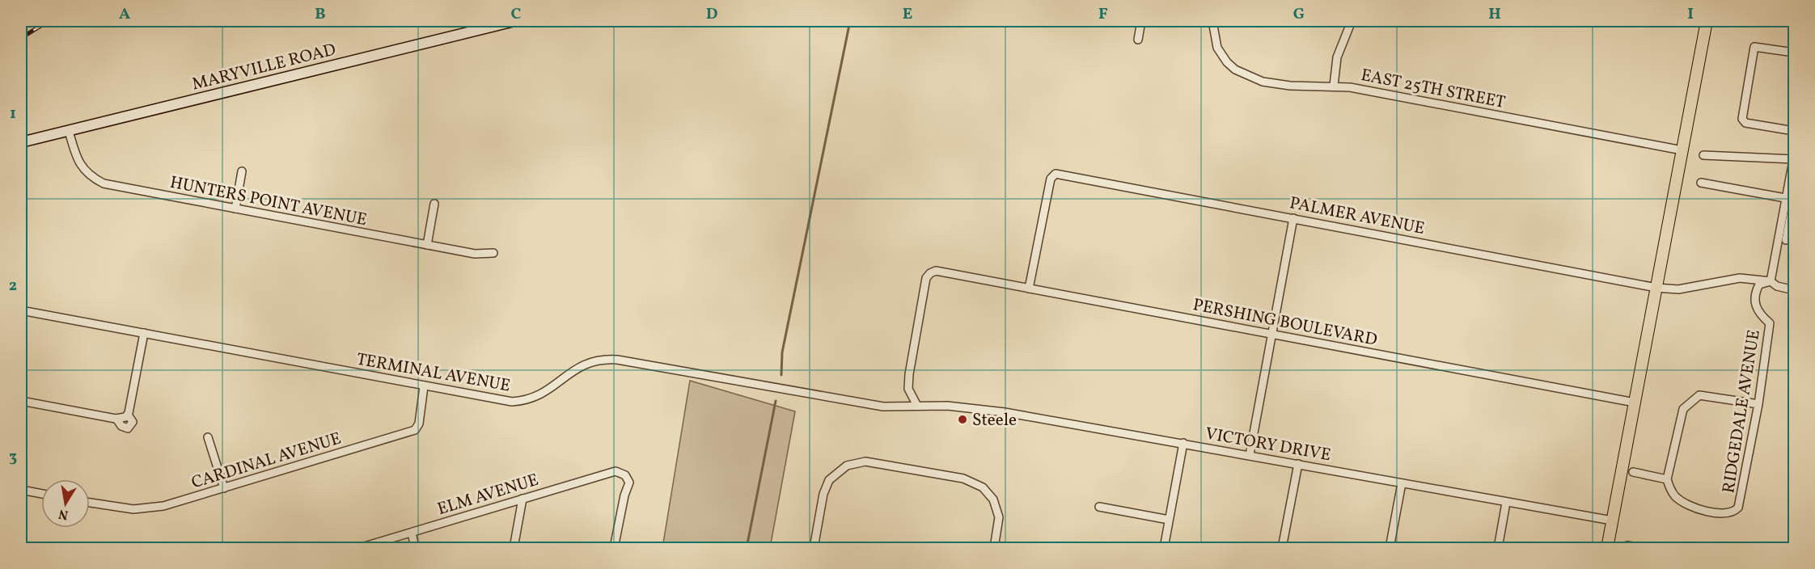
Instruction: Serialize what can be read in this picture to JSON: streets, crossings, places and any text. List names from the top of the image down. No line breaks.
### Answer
{"streets":{"main road":["MARYVILLE ROAD"],"street":["EAST 25TH STREET","HUNTERS POINT AVENUE","PALMER AVENUE","PERSHING BOULEVARD","TERMINAL AVENUE","RIDGEDALE AVENUE","VICTORY DRIVE","CARDINAL AVENUE","ELM AVENUE"]},"crossings":[["MARYVILLE ROAD","HUNTERS POINT AVENUE"],["PALMER AVENUE","PERSHING BOULEVARD"],["PALMER AVENUE","RIDGEDALE AVENUE"],["PERSHING BOULEVARD","TERMINAL AVENUE"],["PERSHING BOULEVARD","VICTORY DRIVE"],["TERMINAL AVENUE","VICTORY DRIVE"],["TERMINAL AVENUE","CARDINAL AVENUE"]],"places":["Steele"],"north":"bottom","grid":{"columns":["A","B","C","D","E","F","G","H","I"],"rows":["1","2","3"]}}
